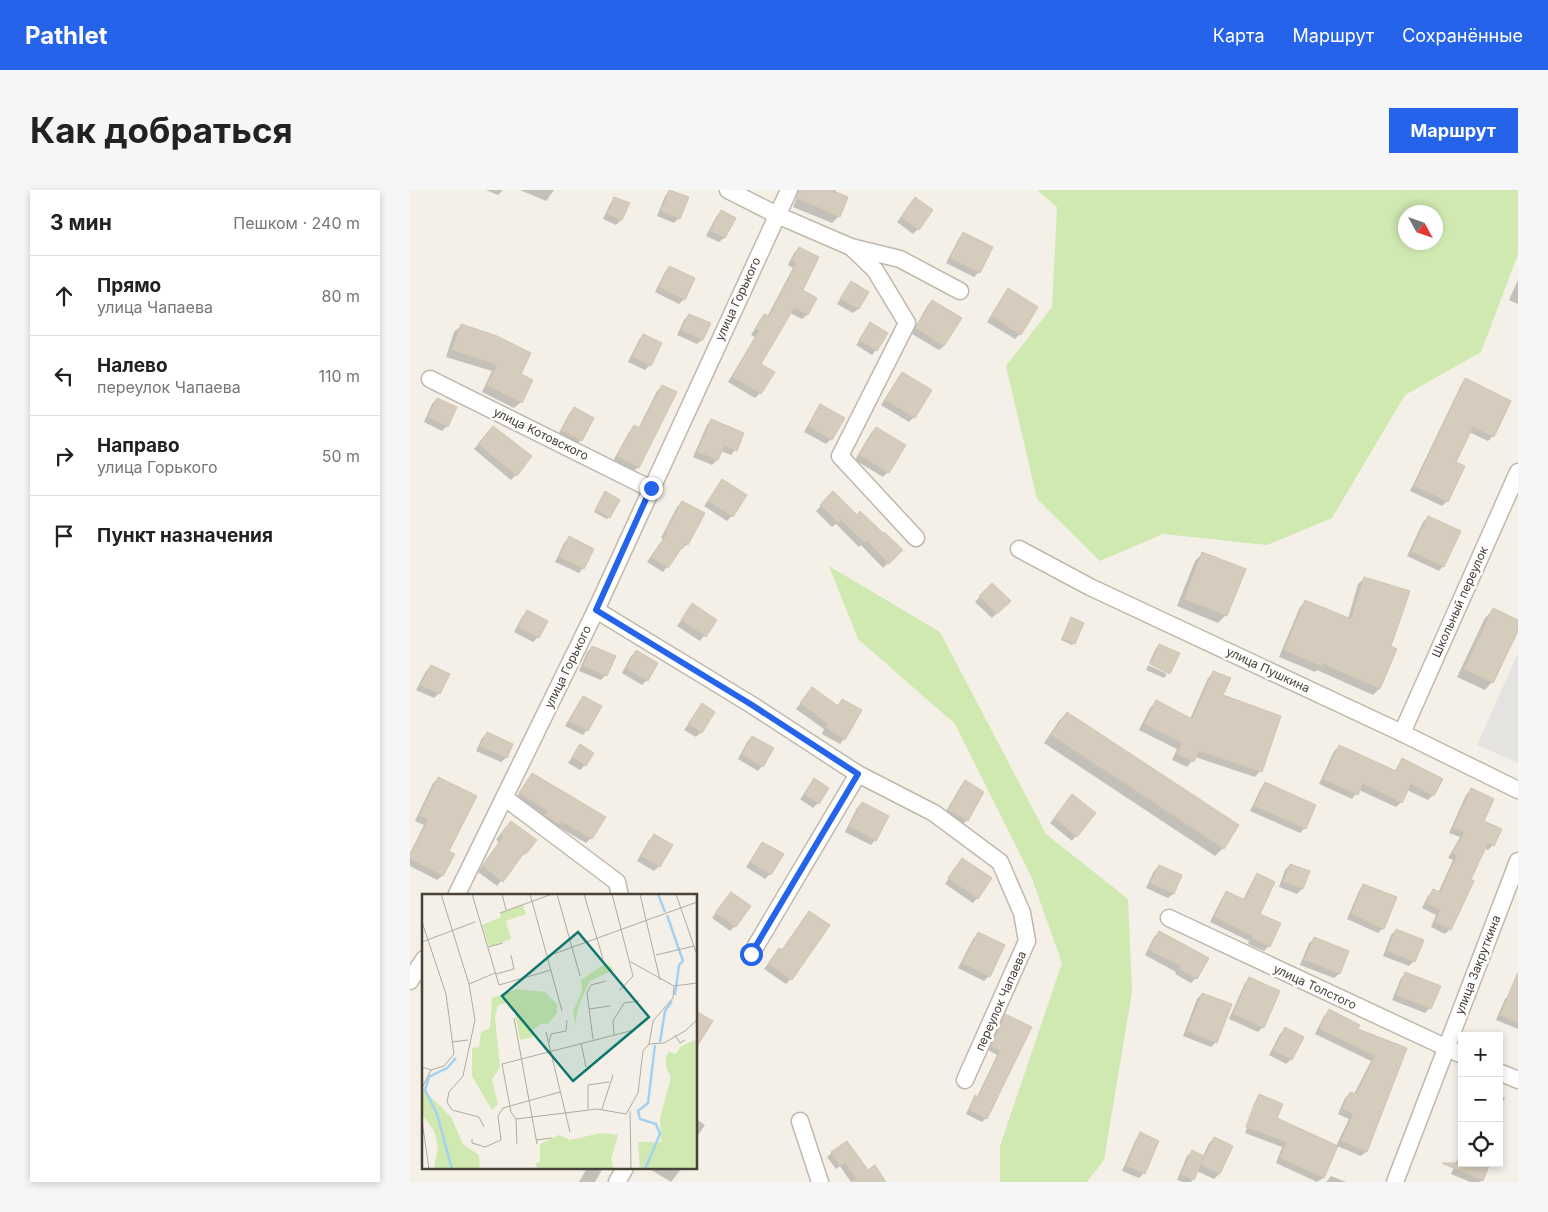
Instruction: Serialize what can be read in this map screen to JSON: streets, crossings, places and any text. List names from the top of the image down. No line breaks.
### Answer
{"streets":{"street":["улица Горького","улица Котовского","Школьный переулок","улица Пушкина","улица Закруткина","улица Толстого","переулок Чапаева"]},"crossings":[["улица Горького","улица Котовского"],["улица Горького","переулок Чапаева"],["Школьный переулок","улица Пушкина"],["улица Закруткина","улица Толстого"]],"north":"bottom right","page":{"header":"Pathlet","nav":["Карта","Маршрут","Сохранённые"],"buttons":"Маршрут","title":"Как добраться","heading":["3 мин","Пешком · 240 m"],"list":[["Прямо","улица Чапаева","80 m"],["Налево","переулок Чапаева","110 m"],["Направо","улица Горького","50 m"],"Пункт назначения"],"map_buttons":["+","−"]}}
